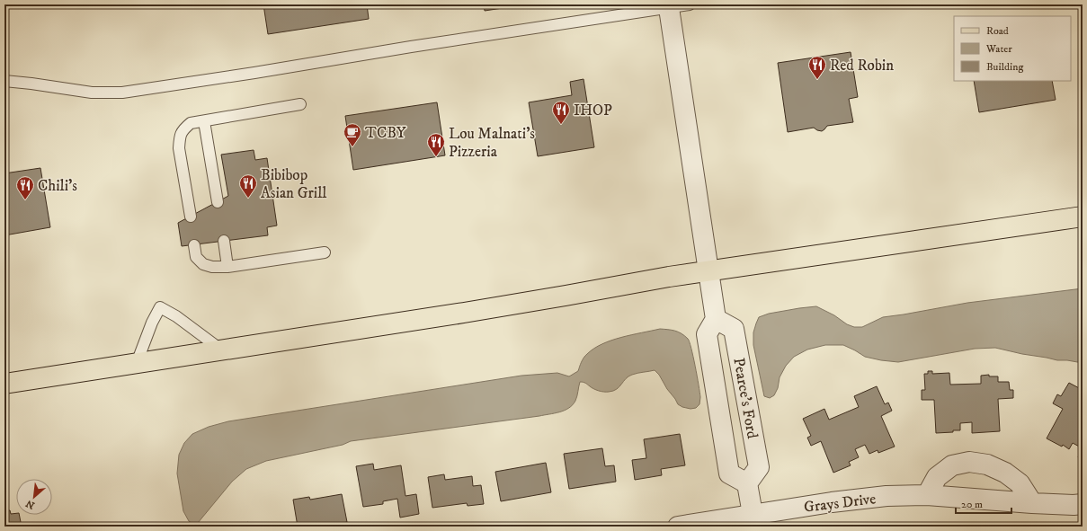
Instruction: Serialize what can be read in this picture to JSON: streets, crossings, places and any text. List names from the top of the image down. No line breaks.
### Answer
{"streets":{"street":["Pearce's Ford","Grays Drive"]},"places":{"restaurant":["Red Robin","IHOP","Lou Malnati's Pizzeria","Bibibop Asian Grill","Chili's"],"cafe":["TCBY"]},"legend":["Road","Water","Building"],"scale_bar":"20 m","north":"bottom left"}
